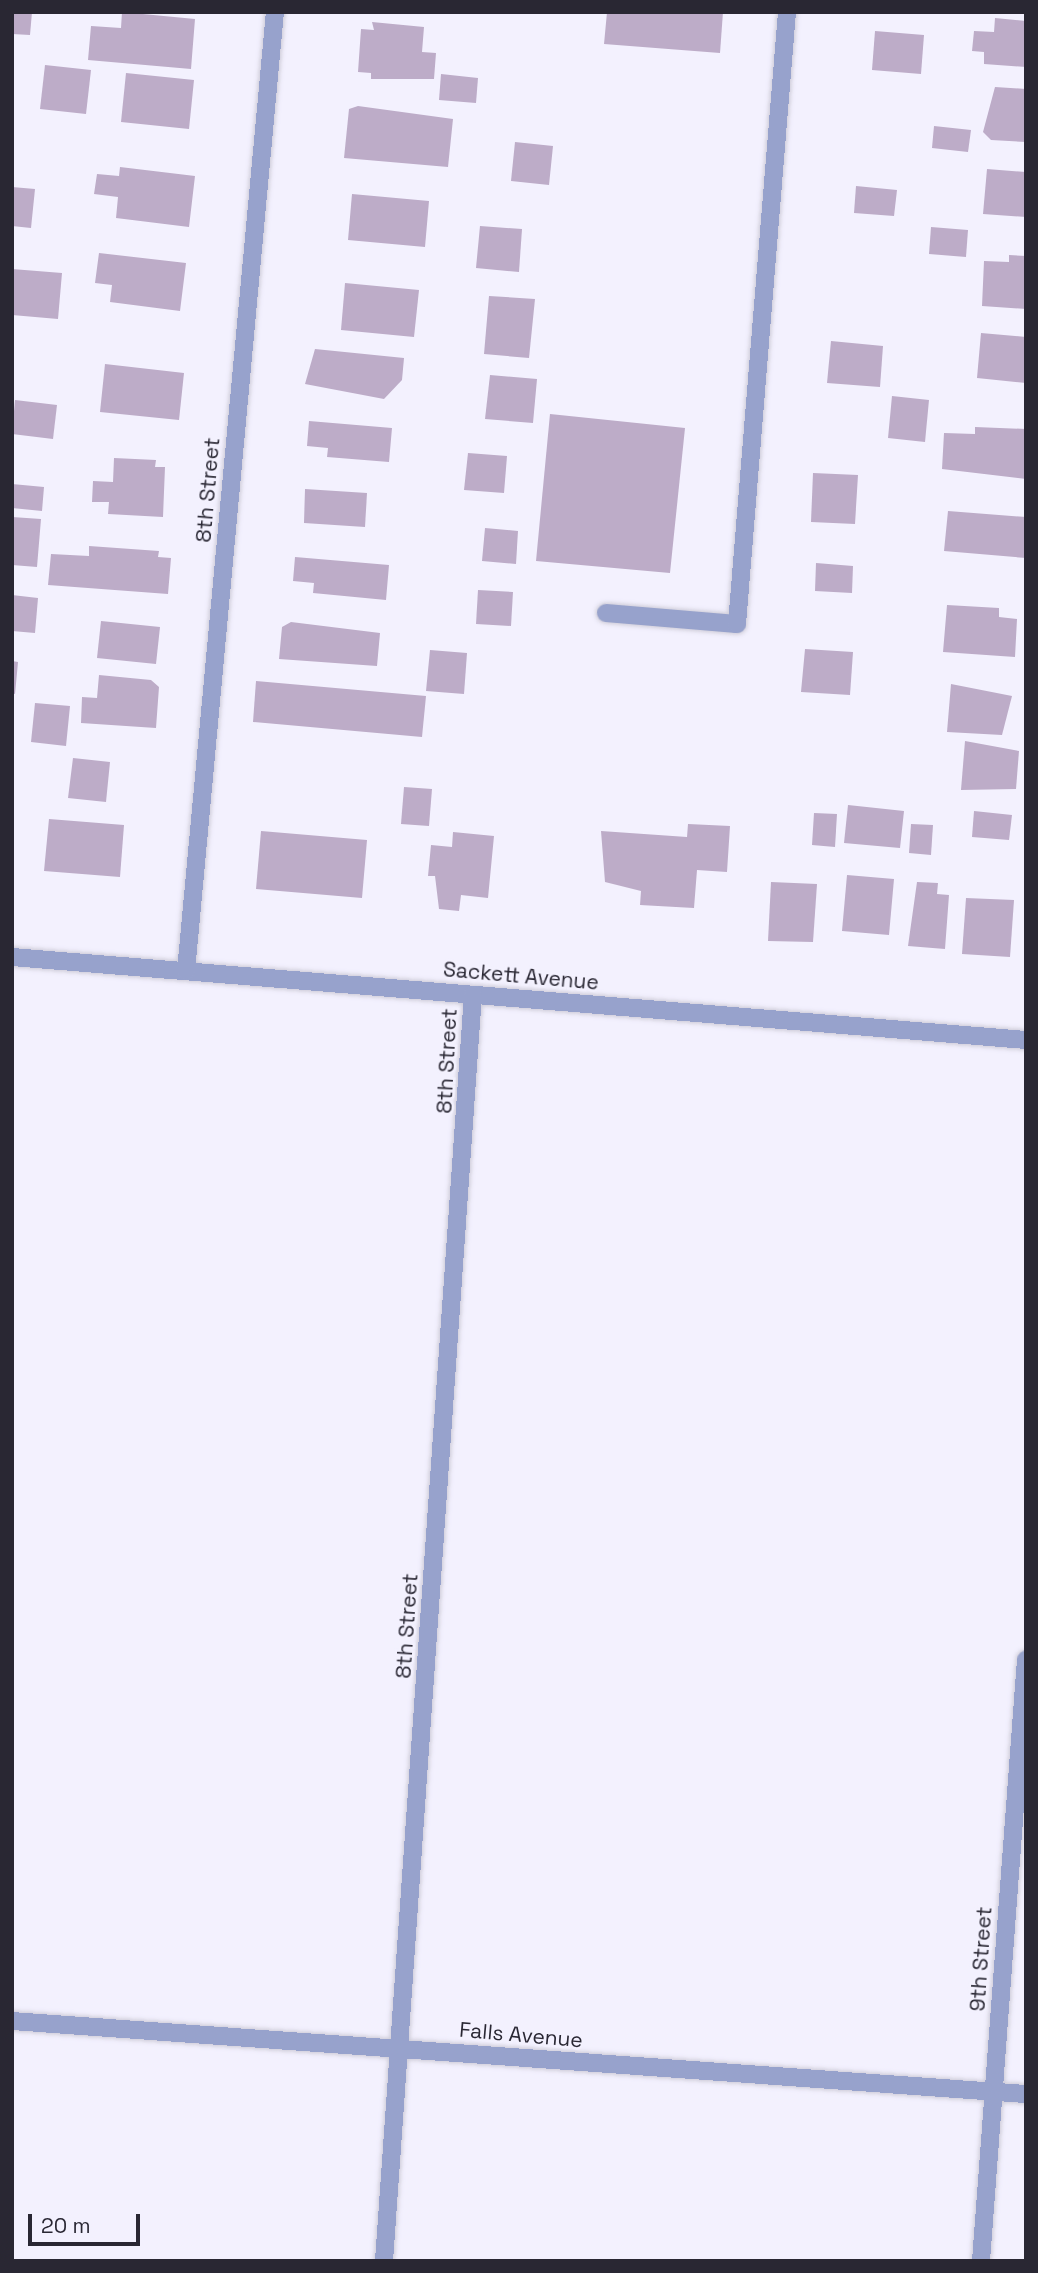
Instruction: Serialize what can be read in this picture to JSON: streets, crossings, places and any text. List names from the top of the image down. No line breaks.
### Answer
{"streets":{"street":["8th Street","Sackett Avenue","9th Street","Falls Avenue"]},"crossings":[["8th Street","Sackett Avenue"],["8th Street","Falls Avenue"],["9th Street","Falls Avenue"]],"scale_bar":"20 m"}
